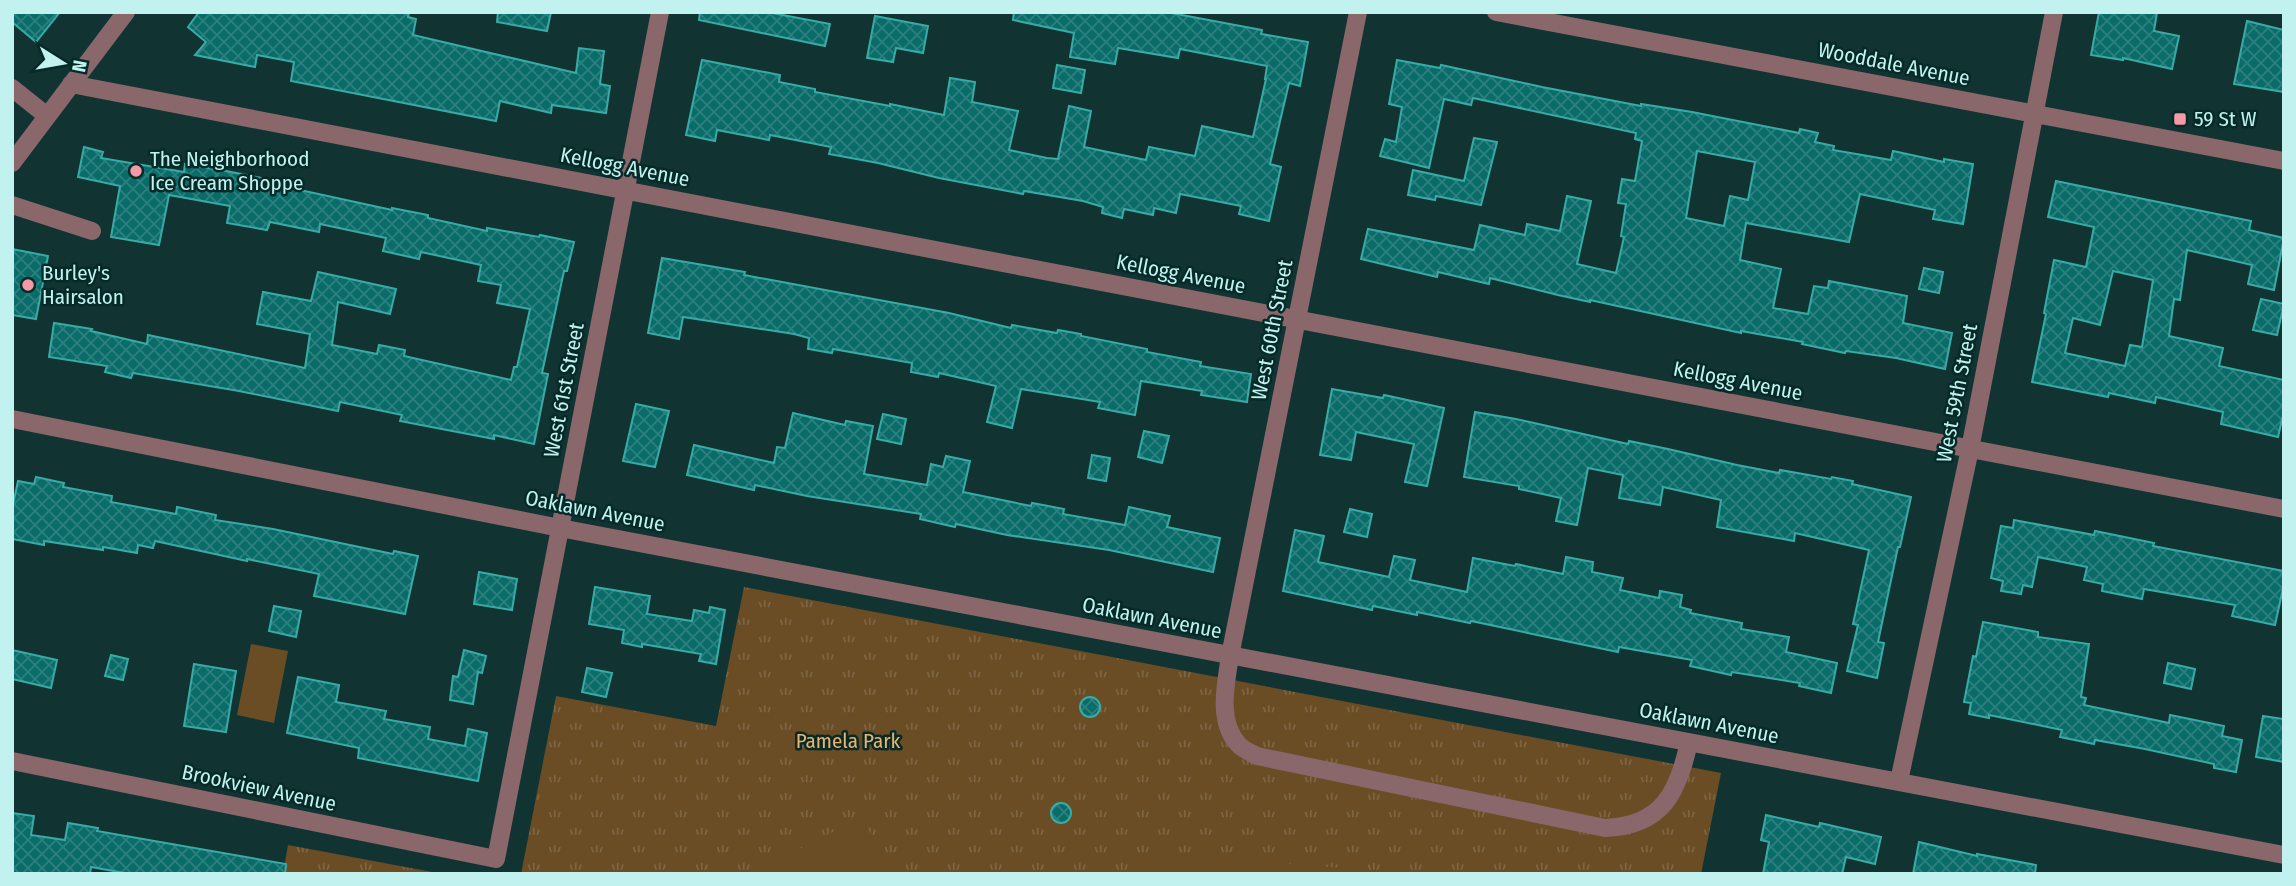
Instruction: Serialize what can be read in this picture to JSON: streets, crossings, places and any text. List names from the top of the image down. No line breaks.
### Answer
{"streets":{"street":["Wooddale Avenue","Kellogg Avenue","West 60th Street","West 61st Street","West 59th Street","Oaklawn Avenue","Brookview Avenue"]},"crossings":[["Wooddale Avenue","West 59th Street"],["Kellogg Avenue","West 60th Street"],["Kellogg Avenue","West 61st Street"],["Kellogg Avenue","West 59th Street"],["West 60th Street","Oaklawn Avenue"],["West 61st Street","Oaklawn Avenue"],["West 61st Street","Brookview Avenue"],["West 59th Street","Oaklawn Avenue"]],"parks":["Pamela Park"],"places":{"transit":["59 St W"],"other":["The Neighborhood Ice Cream Shoppe","Burley's Hairsalon"]},"north":"right"}
